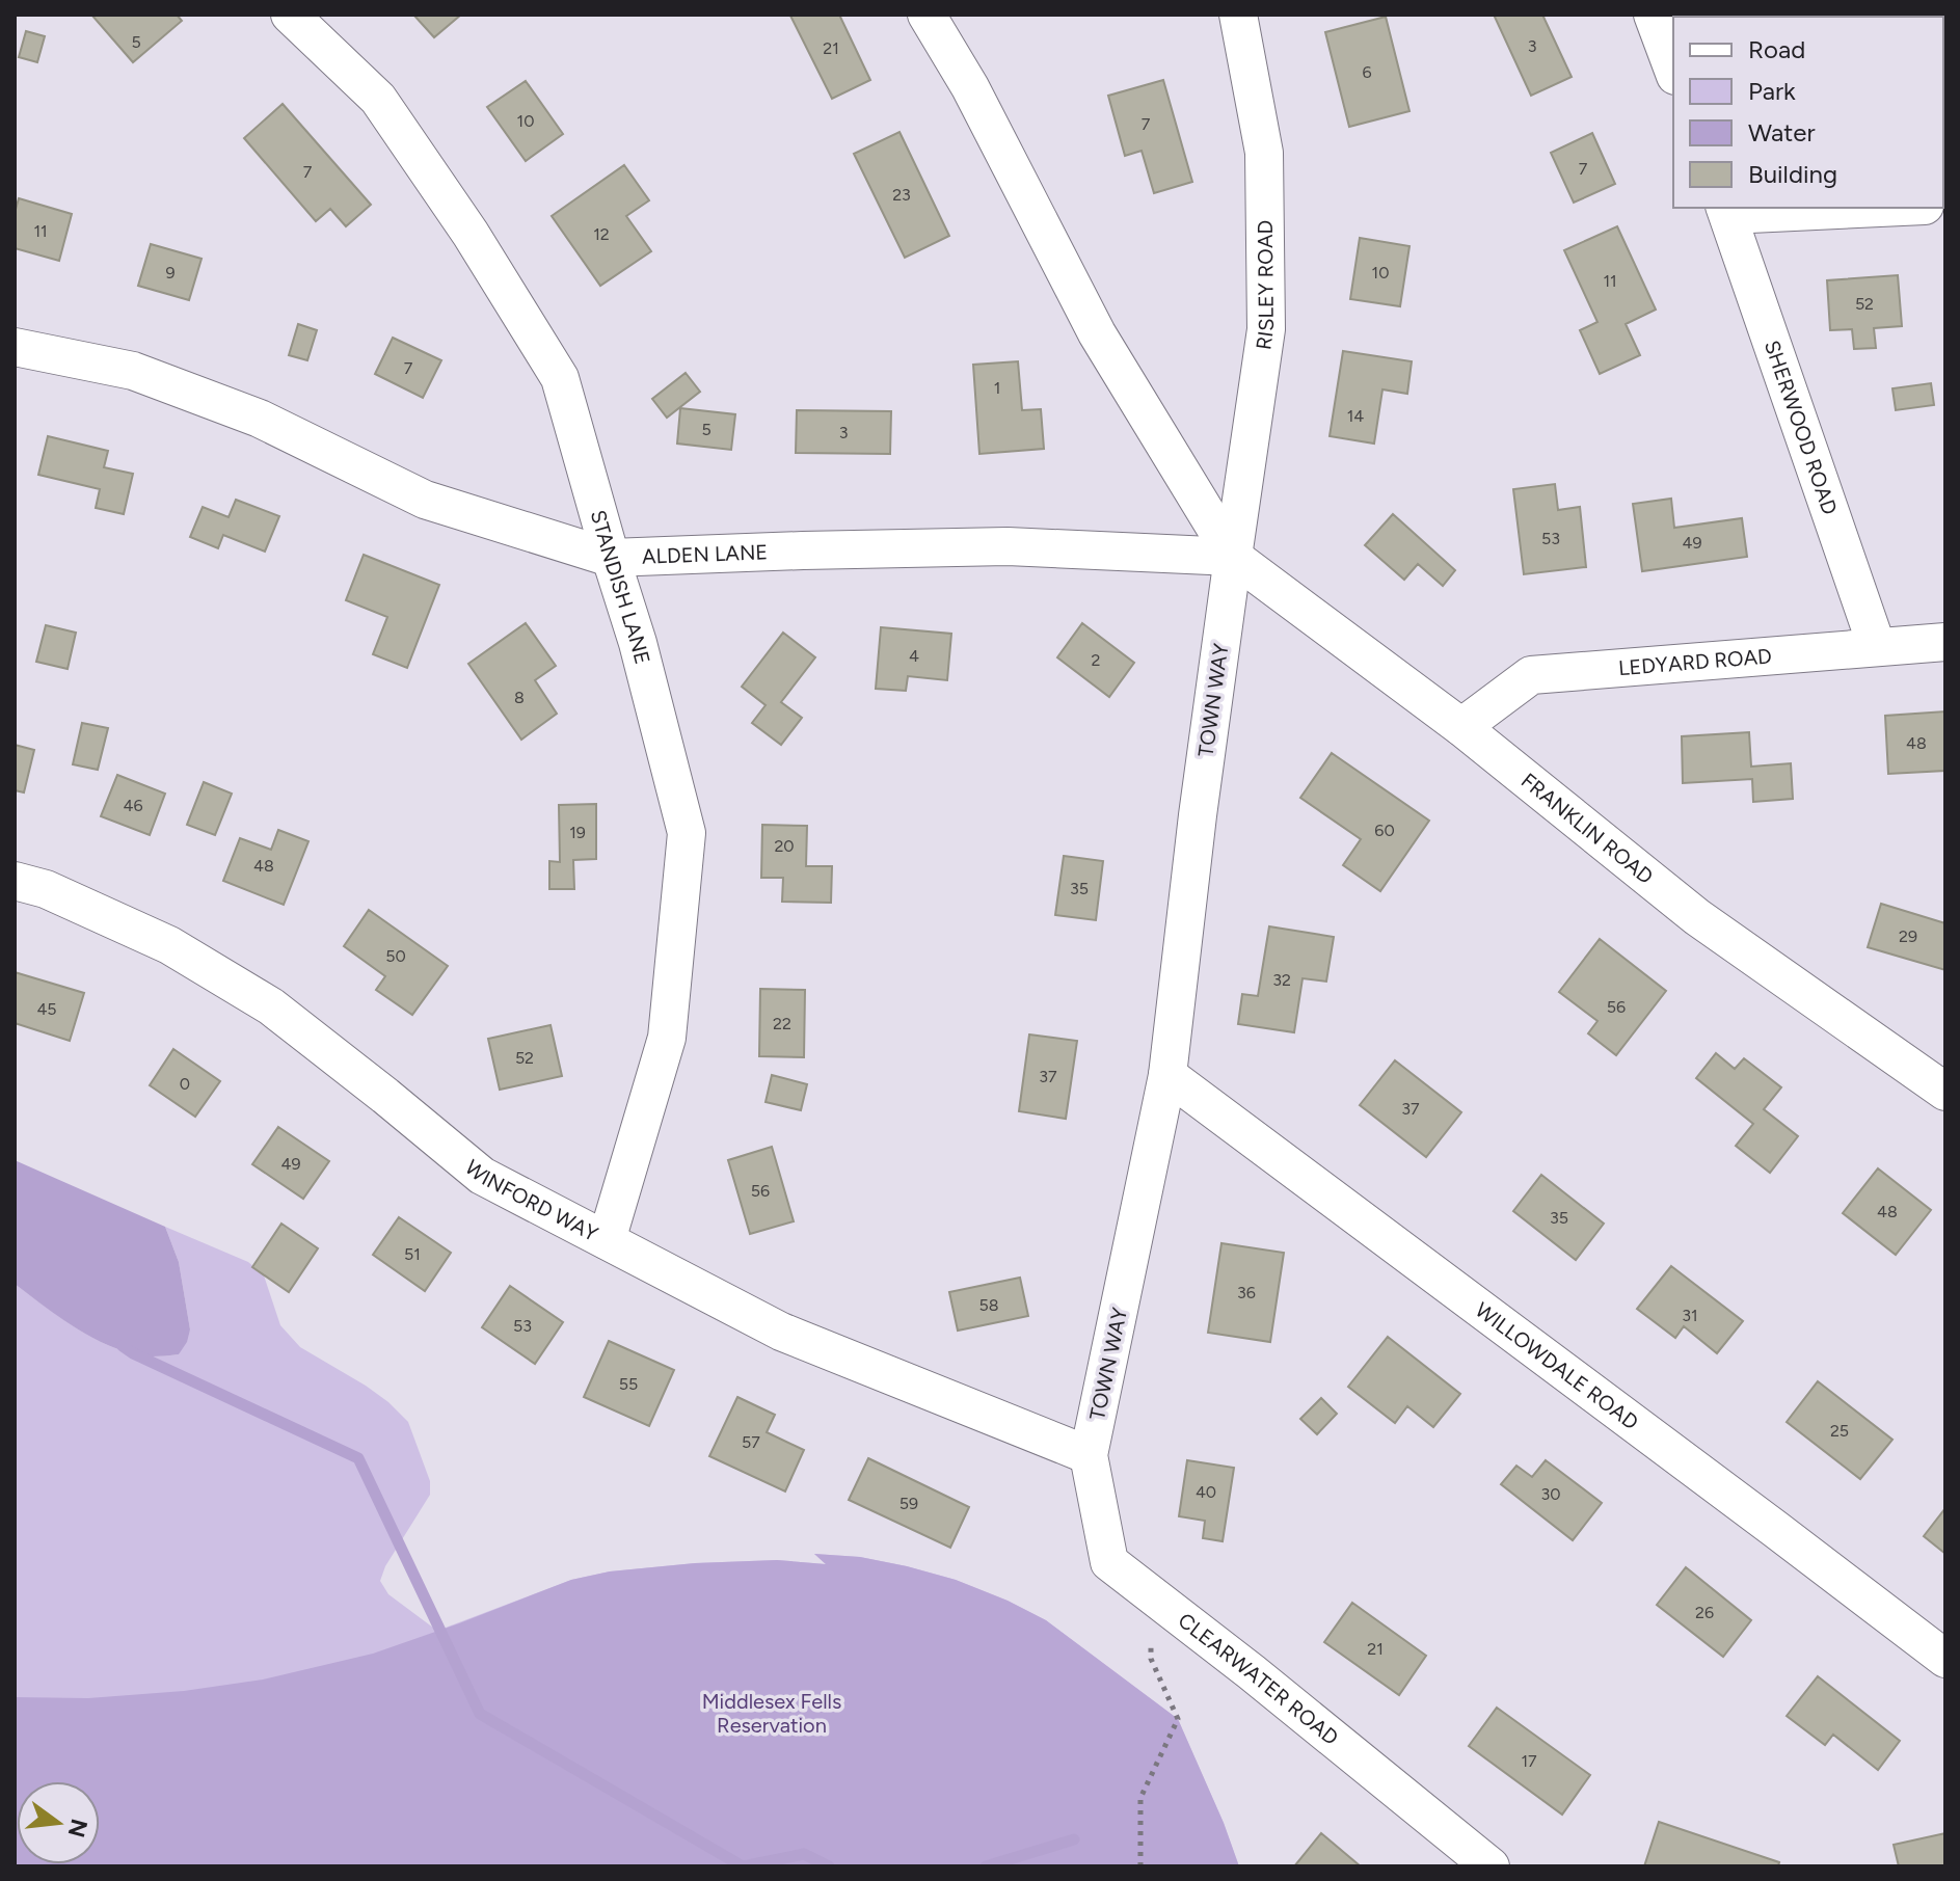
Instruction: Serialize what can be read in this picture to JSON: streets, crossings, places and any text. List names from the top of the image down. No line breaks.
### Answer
{"streets":{"street":["RISLEY ROAD","SHERWOOD ROAD","ALDEN LANE","STANDISH LANE","LEDYARD ROAD","TOWN WAY","FRANKLIN ROAD","WINFORD WAY","WILLOWDALE ROAD","CLEARWATER ROAD"]},"crossings":[["RISLEY ROAD","ALDEN LANE"],["RISLEY ROAD","TOWN WAY"],["RISLEY ROAD","FRANKLIN ROAD"],["SHERWOOD ROAD","LEDYARD ROAD"],["ALDEN LANE","STANDISH LANE"],["ALDEN LANE","TOWN WAY"],["ALDEN LANE","FRANKLIN ROAD"],["STANDISH LANE","WINFORD WAY"],["LEDYARD ROAD","FRANKLIN ROAD"],["TOWN WAY","FRANKLIN ROAD"],["TOWN WAY","WINFORD WAY"],["TOWN WAY","WILLOWDALE ROAD"],["TOWN WAY","CLEARWATER ROAD"],["WINFORD WAY","CLEARWATER ROAD"]],"parks":["Middlesex Fells Reservation"],"house_numbers":["5","3","21","6","10","7","7","7","23","11","12","9","10","11","52","7","1","14","5","3","53","49","4","2","8","48","46","60","19","20","48","35","29","50","32","56","45","22","52","37","0","37","49","56","48","35","51","36","58","31","53","55","25","57","40","30","59","26","21","17"],"legend":["Road","Park","Water","Building"],"north":"right"}
